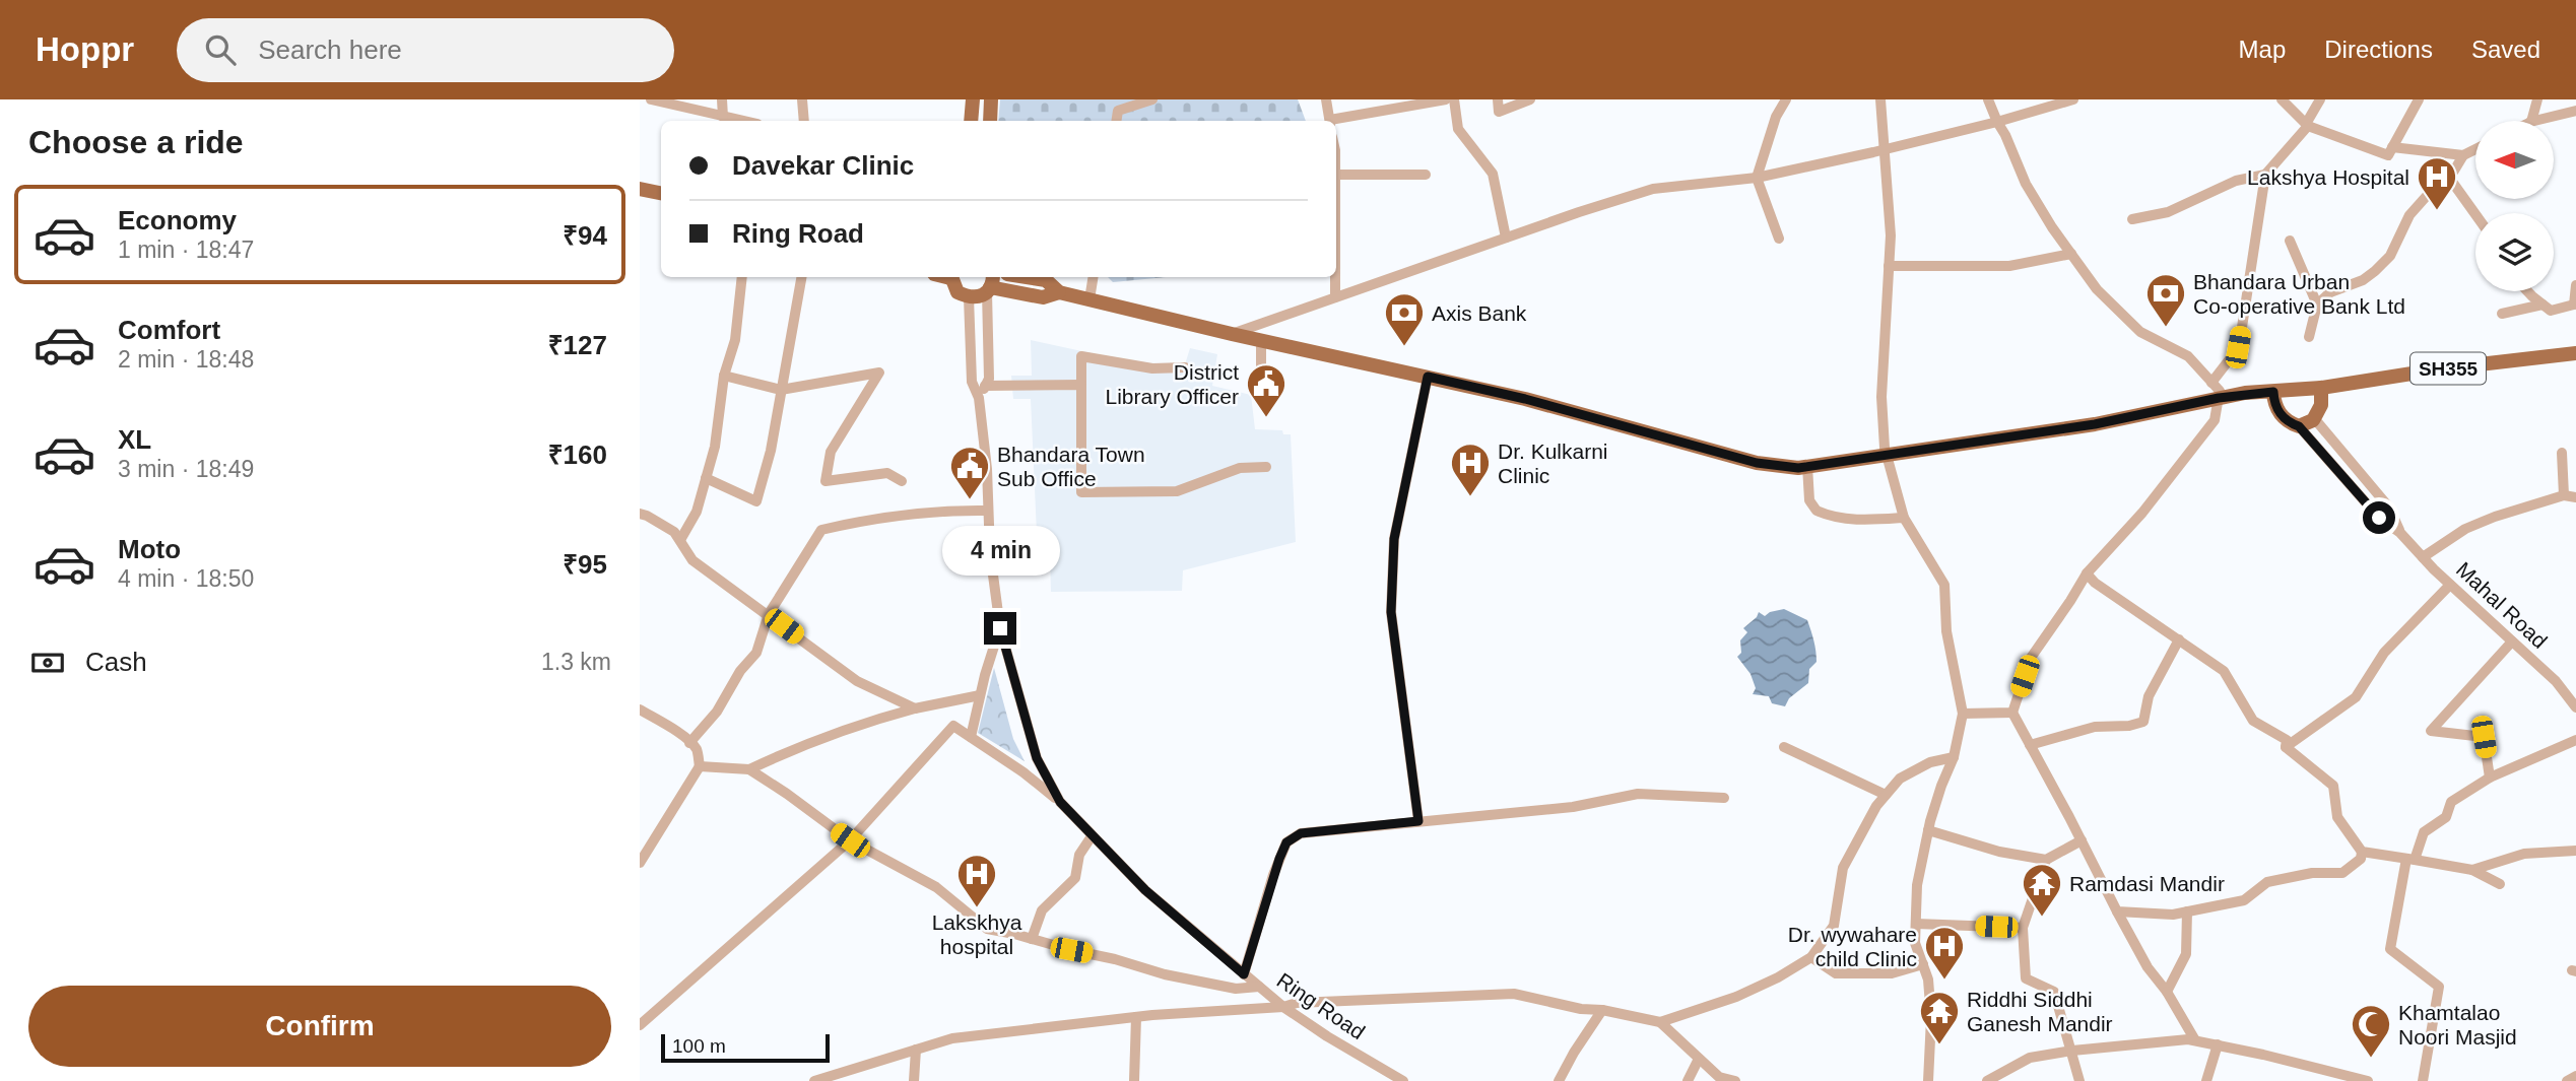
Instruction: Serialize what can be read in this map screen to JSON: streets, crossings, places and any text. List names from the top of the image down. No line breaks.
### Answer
{"streets":{"main road":["SH355"],"street":["Mahal Road","Ring Road"]},"crossings":[["SH355","Ring Road"]],"places":{"hospital":["Lakshya Hospital","Dr. Kulkarni Clinic","Lakskhya hospital","Dr. wywahare child Clinic"],"bank":["Bhandara Urban Co-operative Bank Ltd","Axis Bank"],"public building":["District Library Officer","Bhandara Town Sub Office"],"temple":["Ramdasi Mandir","Riddhi Siddhi Ganesh Mandir"],"mosque":["Khamtalao Noori Masjid"]},"scale_bar":"100 m","north":"left","page":{"header":"Hoppr","search":"Search here","nav":["Map","Directions","Saved"],"heading":"Choose a ride","banner":["Davekar Clinic","Ring Road"],"list":[{"name":"Economy","note":"1 min · 18:47","value":"₹94"},{"name":"Comfort","note":"2 min · 18:48","value":"₹127"},{"name":"XL","note":"3 min · 18:49","value":"₹160"},{"name":"Moto","note":"4 min · 18:50","value":"₹95"}],"bubble":"4 min","pay":["Cash","1.3 km"],"buttons":"Confirm","scale":"100 m"}}
